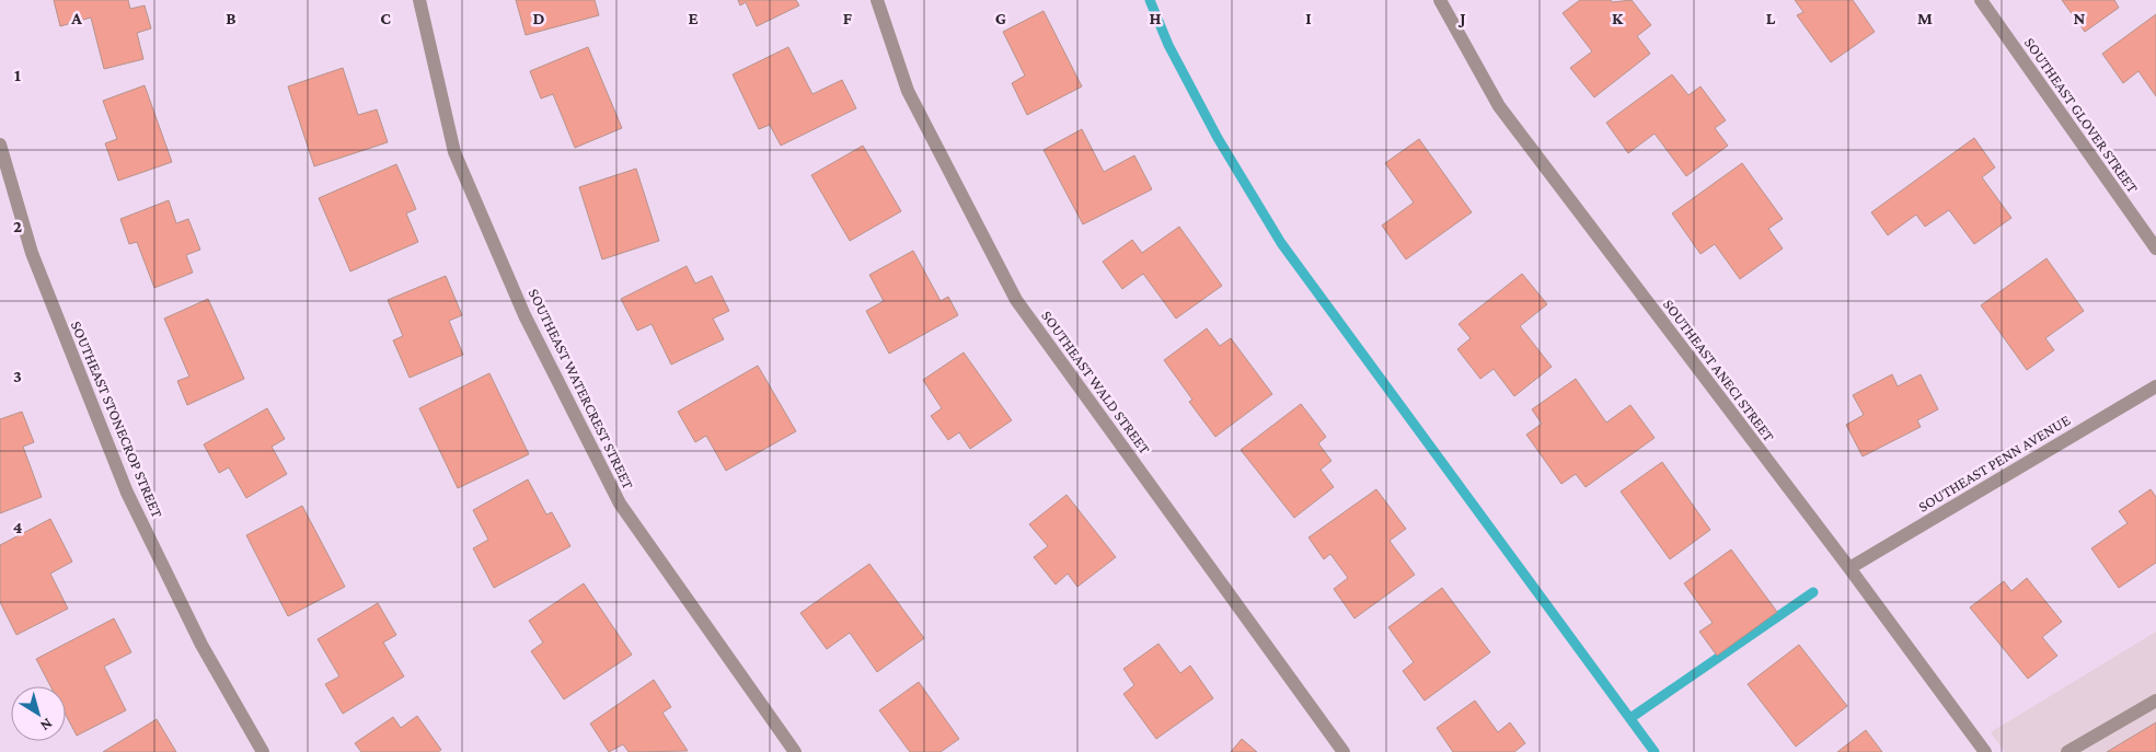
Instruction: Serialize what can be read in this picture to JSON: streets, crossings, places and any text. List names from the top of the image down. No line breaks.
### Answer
{"streets":{"street":["SOUTHEAST GLOVER STREET","SOUTHEAST ANECI STREET","SOUTHEAST WALD STREET","SOUTHEAST WATERCREST STREET","SOUTHEAST STONECROP STREET","SOUTHEAST PENN AVENUE"]},"crossings":[["SOUTHEAST ANECI STREET","SOUTHEAST PENN AVENUE"]],"north":"bottom right","grid":{"columns":["A","B","C","D","E","F","G","H","I","J","K","L","M","N"],"rows":["1","2","3","4"]}}
